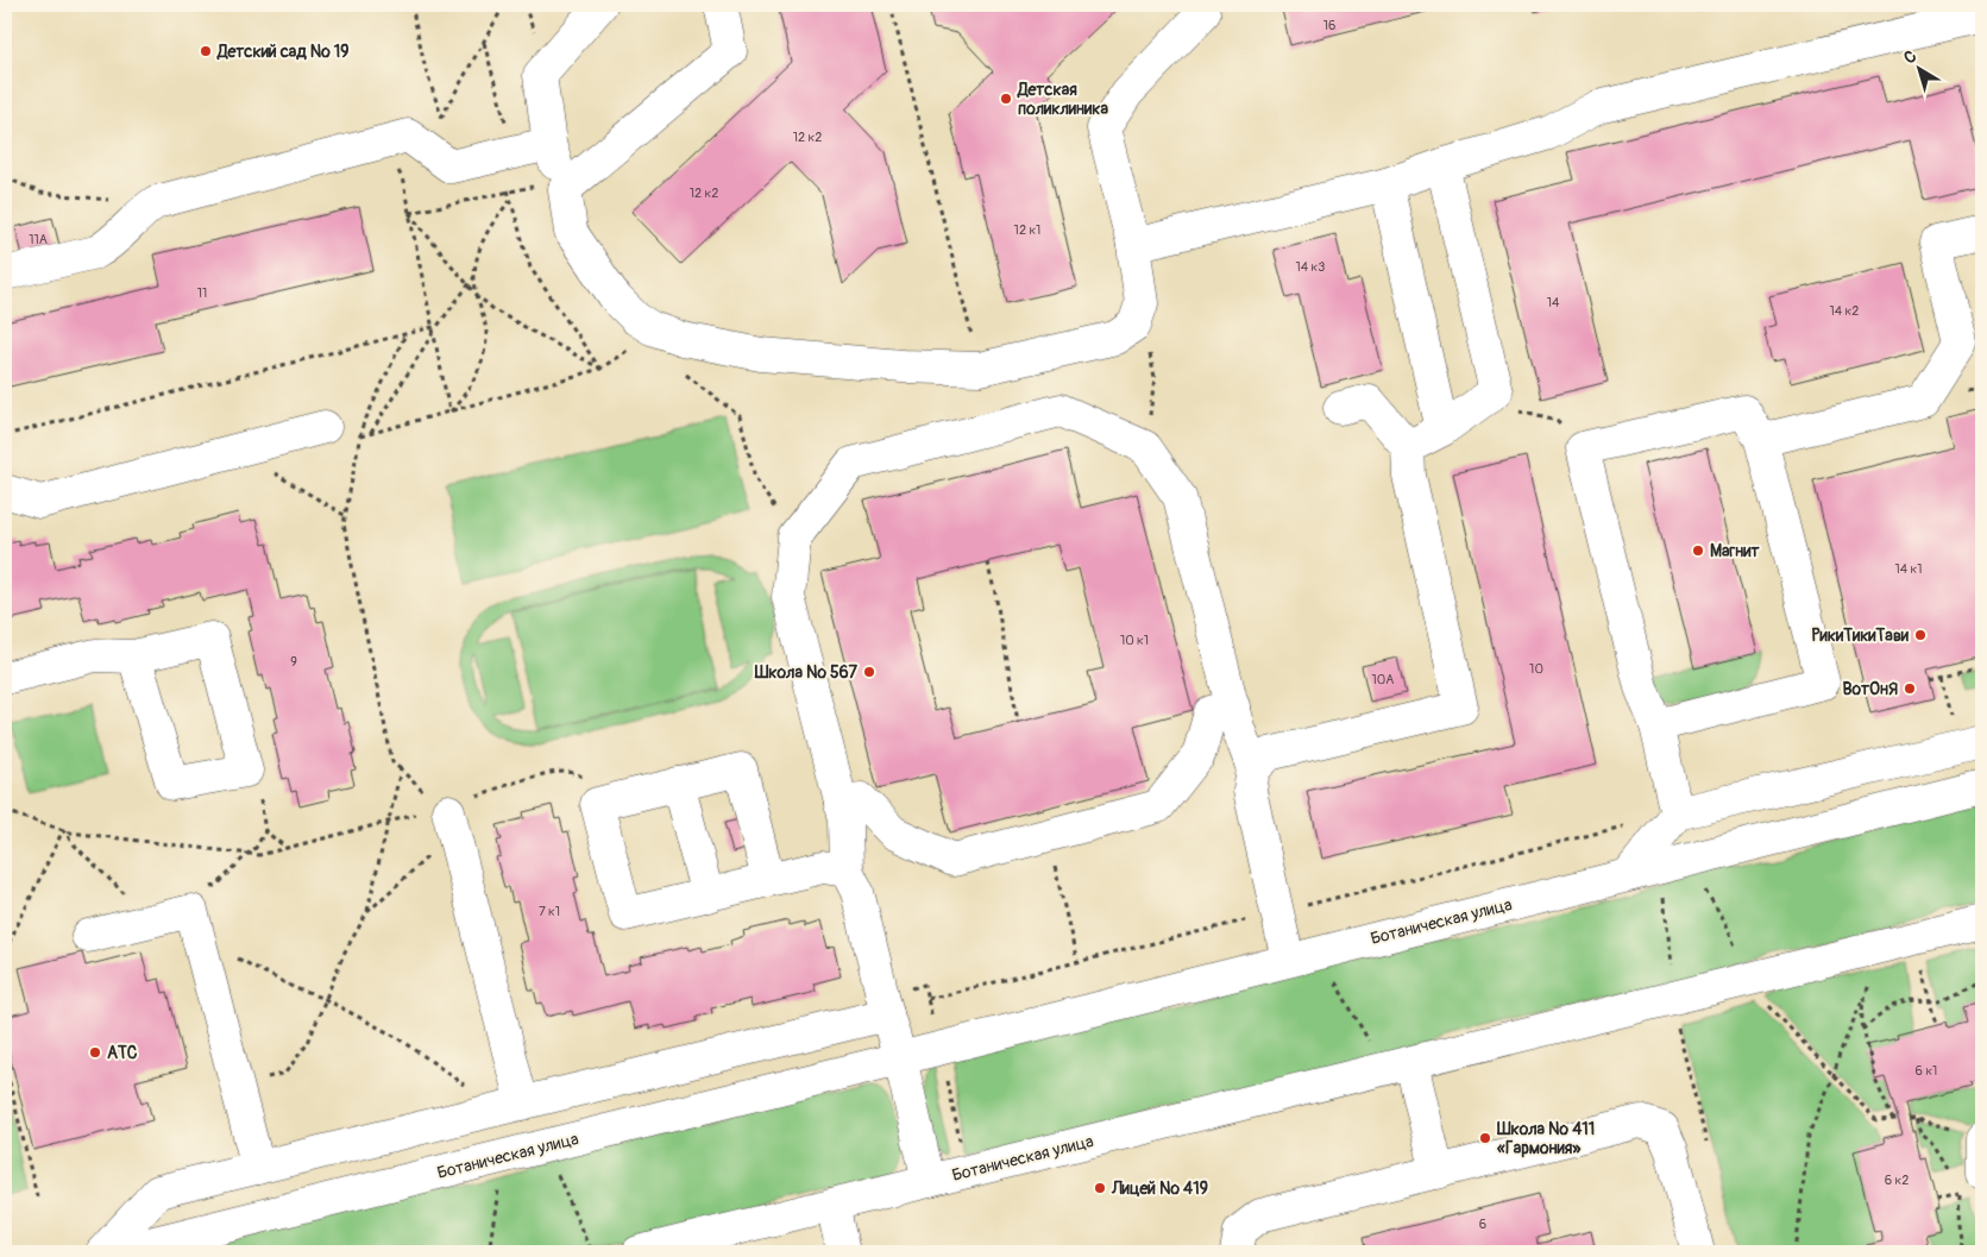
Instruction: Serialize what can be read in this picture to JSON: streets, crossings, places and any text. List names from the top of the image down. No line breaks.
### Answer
{"streets":{"street":["Ботаническая улица"]},"places":["Детский сад № 19","Детская поликлиника","Магнит","РикиТикиТави","Школа № 567","ВотОнЯ","АТС","Школа № 411 «Гармония»","Лицей № 419"],"house_numbers":["16","12 к2","12 к2","12 к1","11А","14 к3","11","14","14 к2","14 к1","10 к1","9","10","10А","7 к1","6 к1","6 к2","6"],"north":"top left"}
